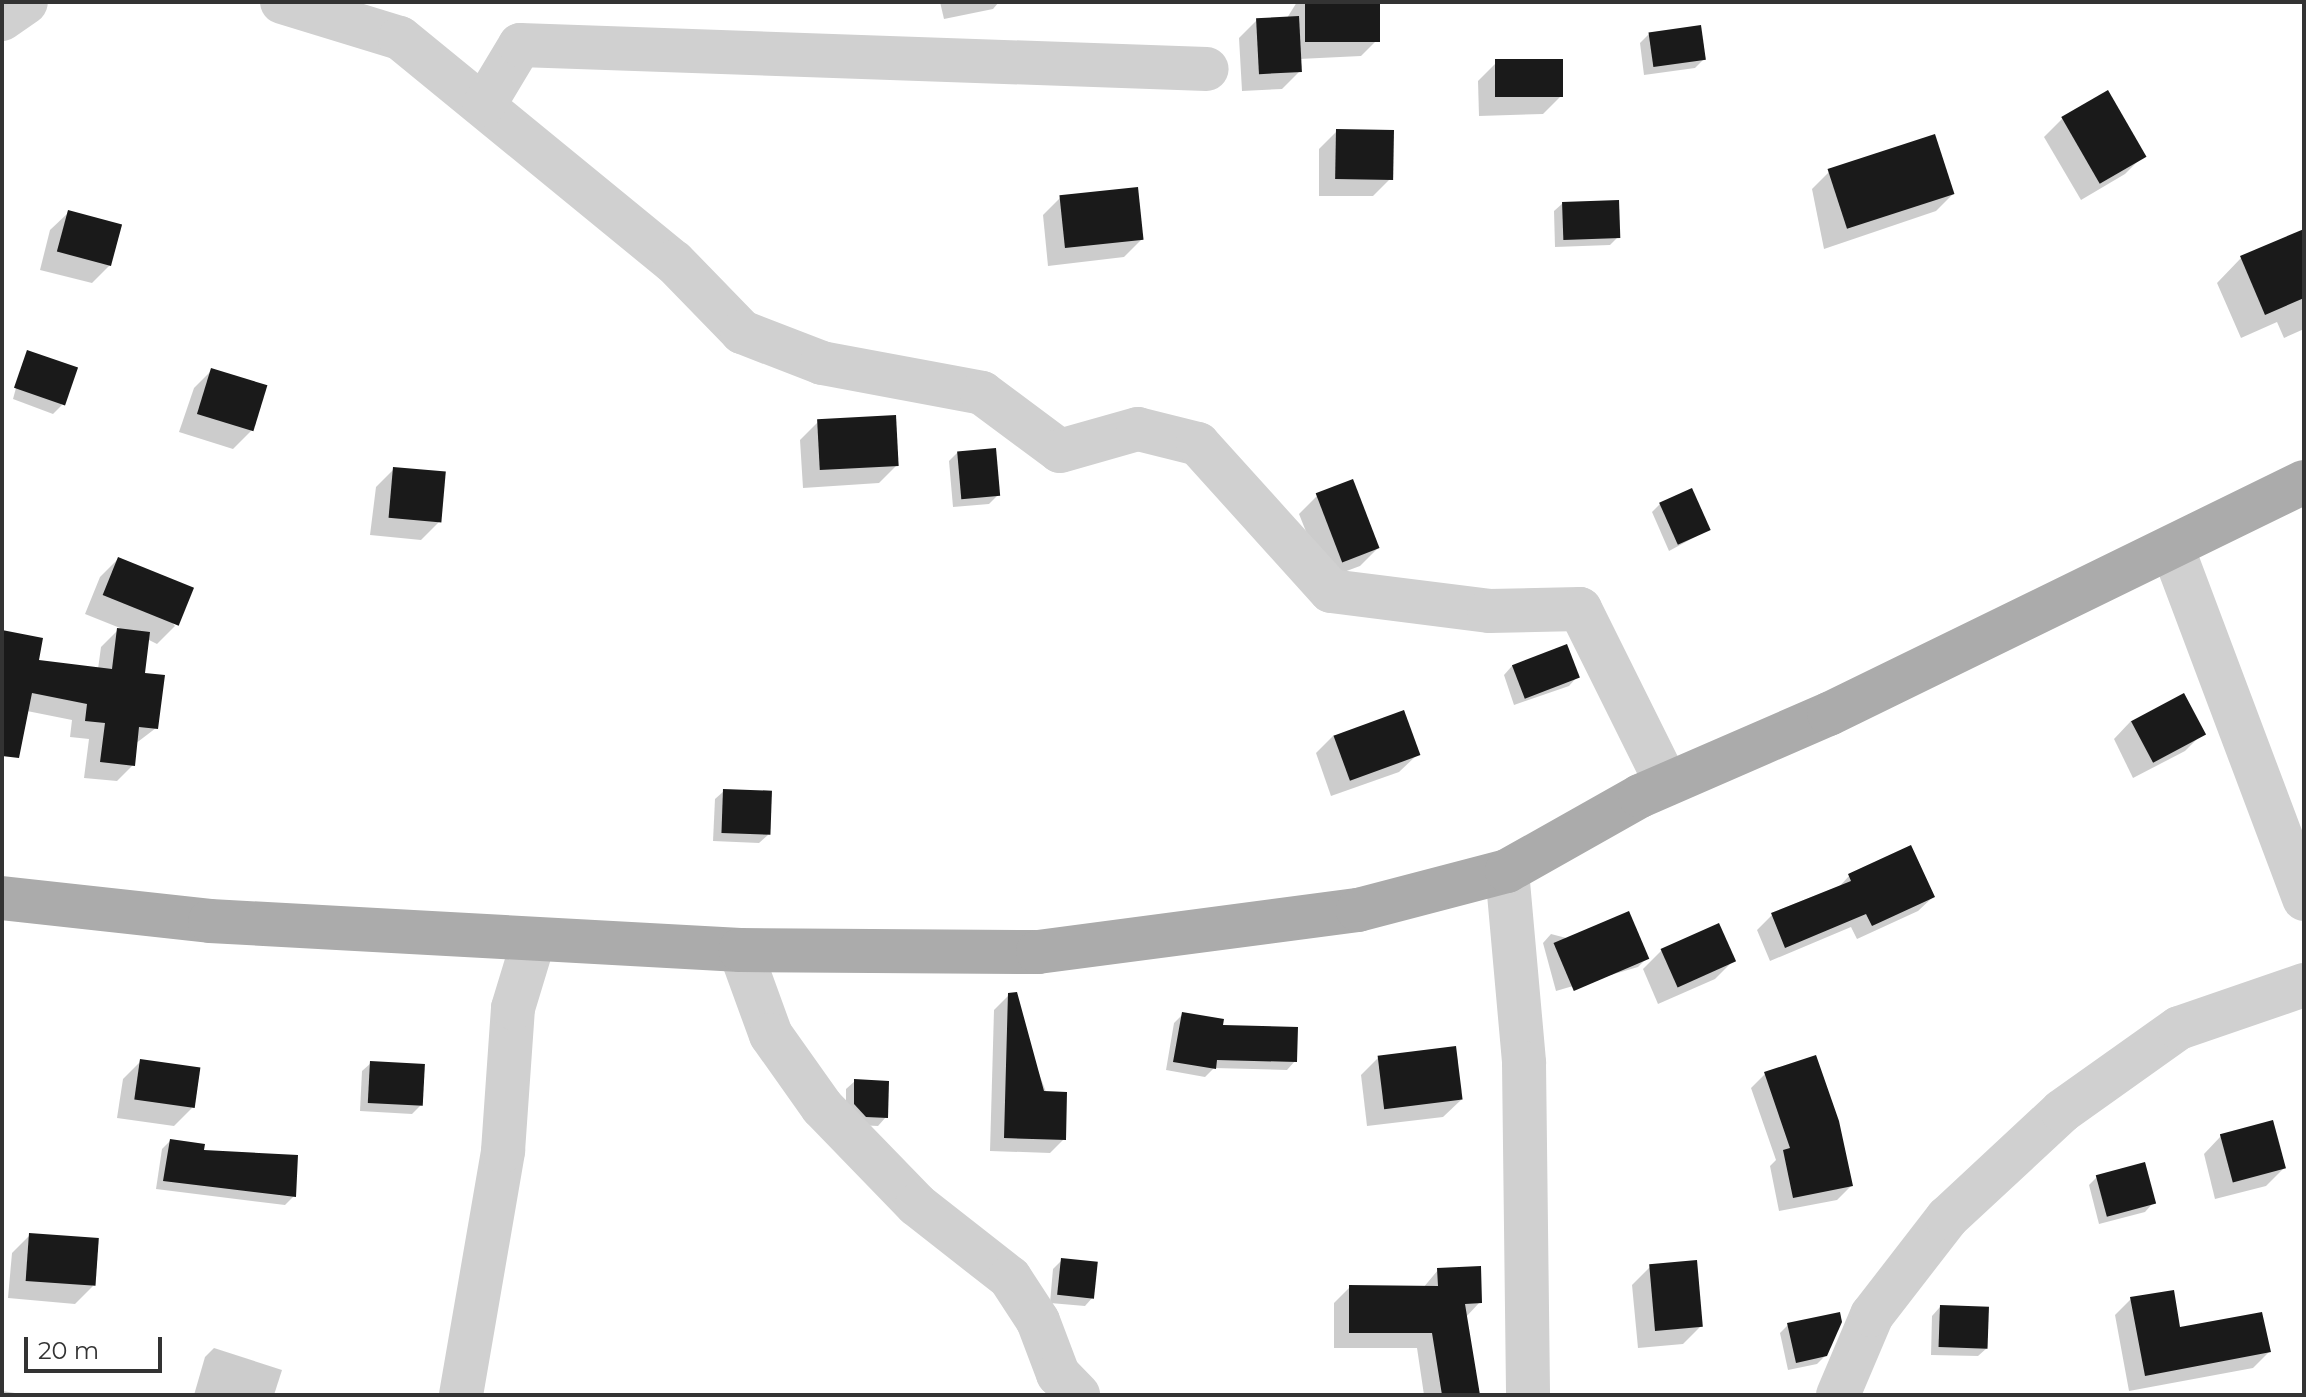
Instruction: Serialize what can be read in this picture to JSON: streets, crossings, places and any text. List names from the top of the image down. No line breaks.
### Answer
{"scale_bar":"20 m"}
